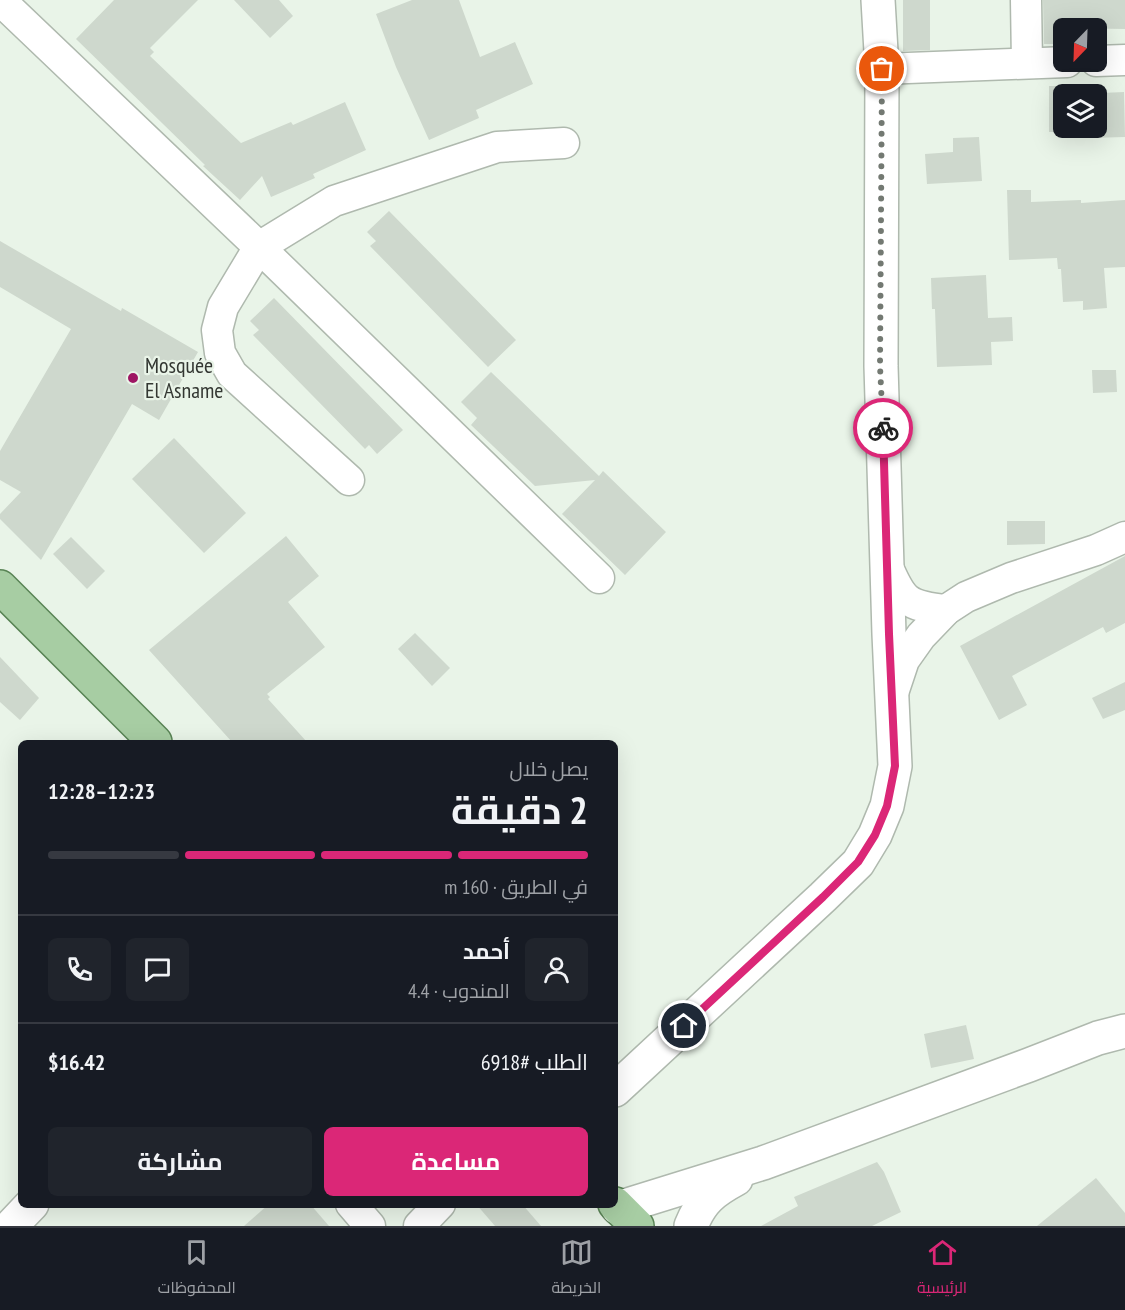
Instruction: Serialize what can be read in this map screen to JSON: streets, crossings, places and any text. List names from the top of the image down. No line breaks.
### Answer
{"places":["Mosquée El Asname"],"north":"bottom left","page":{"heading":["2 دقيقة","يصل خلال","12:23–12:28"],"panel":["أحمد","المندوب · 4.4","الطلب #6918","$16.42"],"bar":"في الطريق · 160 m","buttons":["مساعدة","مشاركة"],"tabs":["الرئيسية","الخريطة","المحفوظات"]}}
